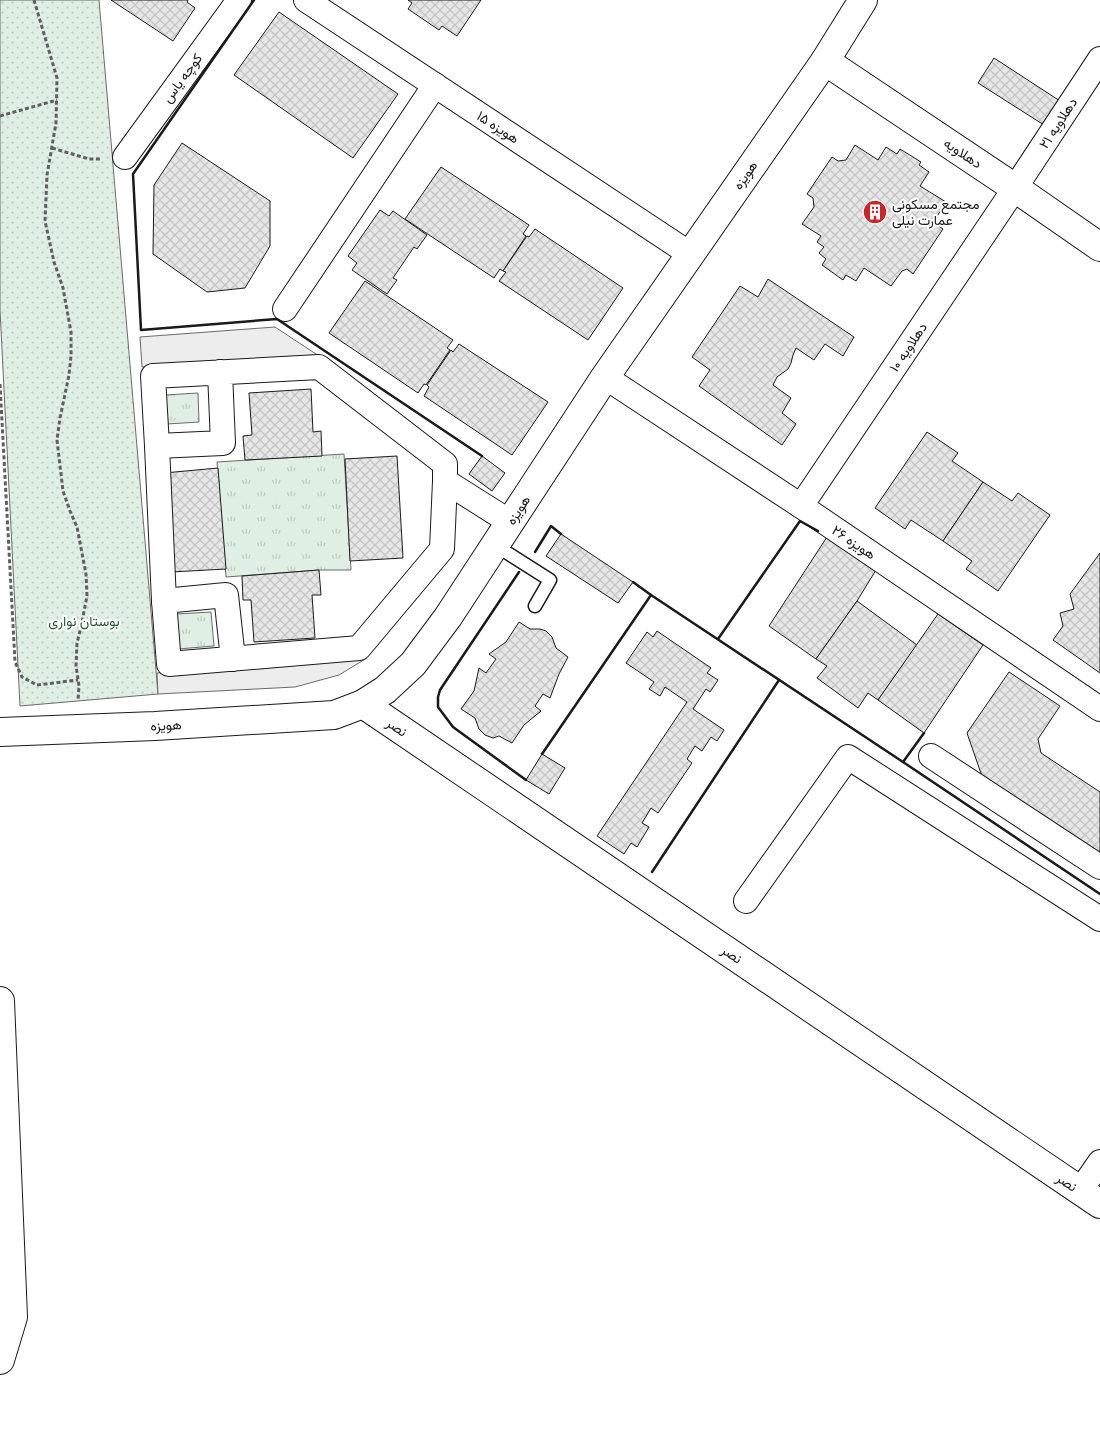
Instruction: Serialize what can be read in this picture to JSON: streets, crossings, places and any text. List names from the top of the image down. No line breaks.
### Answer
{"streets":{"street":["کوچه یاس","دهلاویه ۲۱","هویزه ۱۵","دهلاویه","هویزه","دهلاویه ۱۰","هویزه ۲۶","نصر"]},"crossings":[["دهلاویه ۲۱","دهلاویه"],["دهلاویه ۲۱","دهلاویه ۱۰"],["هویزه ۱۵","هویزه"],["دهلاویه","هویزه"],["دهلاویه","دهلاویه ۱۰"],["هویزه","هویزه ۲۶"],["هویزه","نصر"],["دهلاویه ۱۰","هویزه ۲۶"]],"parks":["بوستان نواری"],"places":{"building":["مجتمع مسکونی عمارت نیلی"]}}
